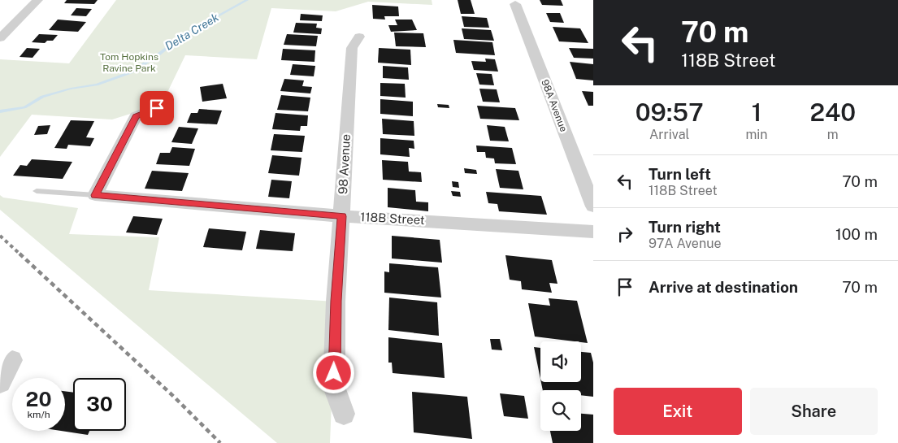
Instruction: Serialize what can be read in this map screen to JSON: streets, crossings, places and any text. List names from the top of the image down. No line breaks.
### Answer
{"streets":{"street":["98A Avenue","98 Avenue","118B Street"]},"crossings":[["98 Avenue","118B Street"]],"water":["Delta Creek"],"parks":["Tom Hopkins Ravine Park"],"page":{"turn":["70 m","118B Street"],"eta":["09:57","Arrival","1","min","240","m"],"list":[{"name":"Turn left","note":"118B Street","value":"70 m"},{"name":"Turn right","note":"97A Avenue","value":"100 m"},{"name":"Arrive at destination","value":"70 m"}],"speed":"20 km/h","limit":"30","buttons":["Exit","Share"]}}
